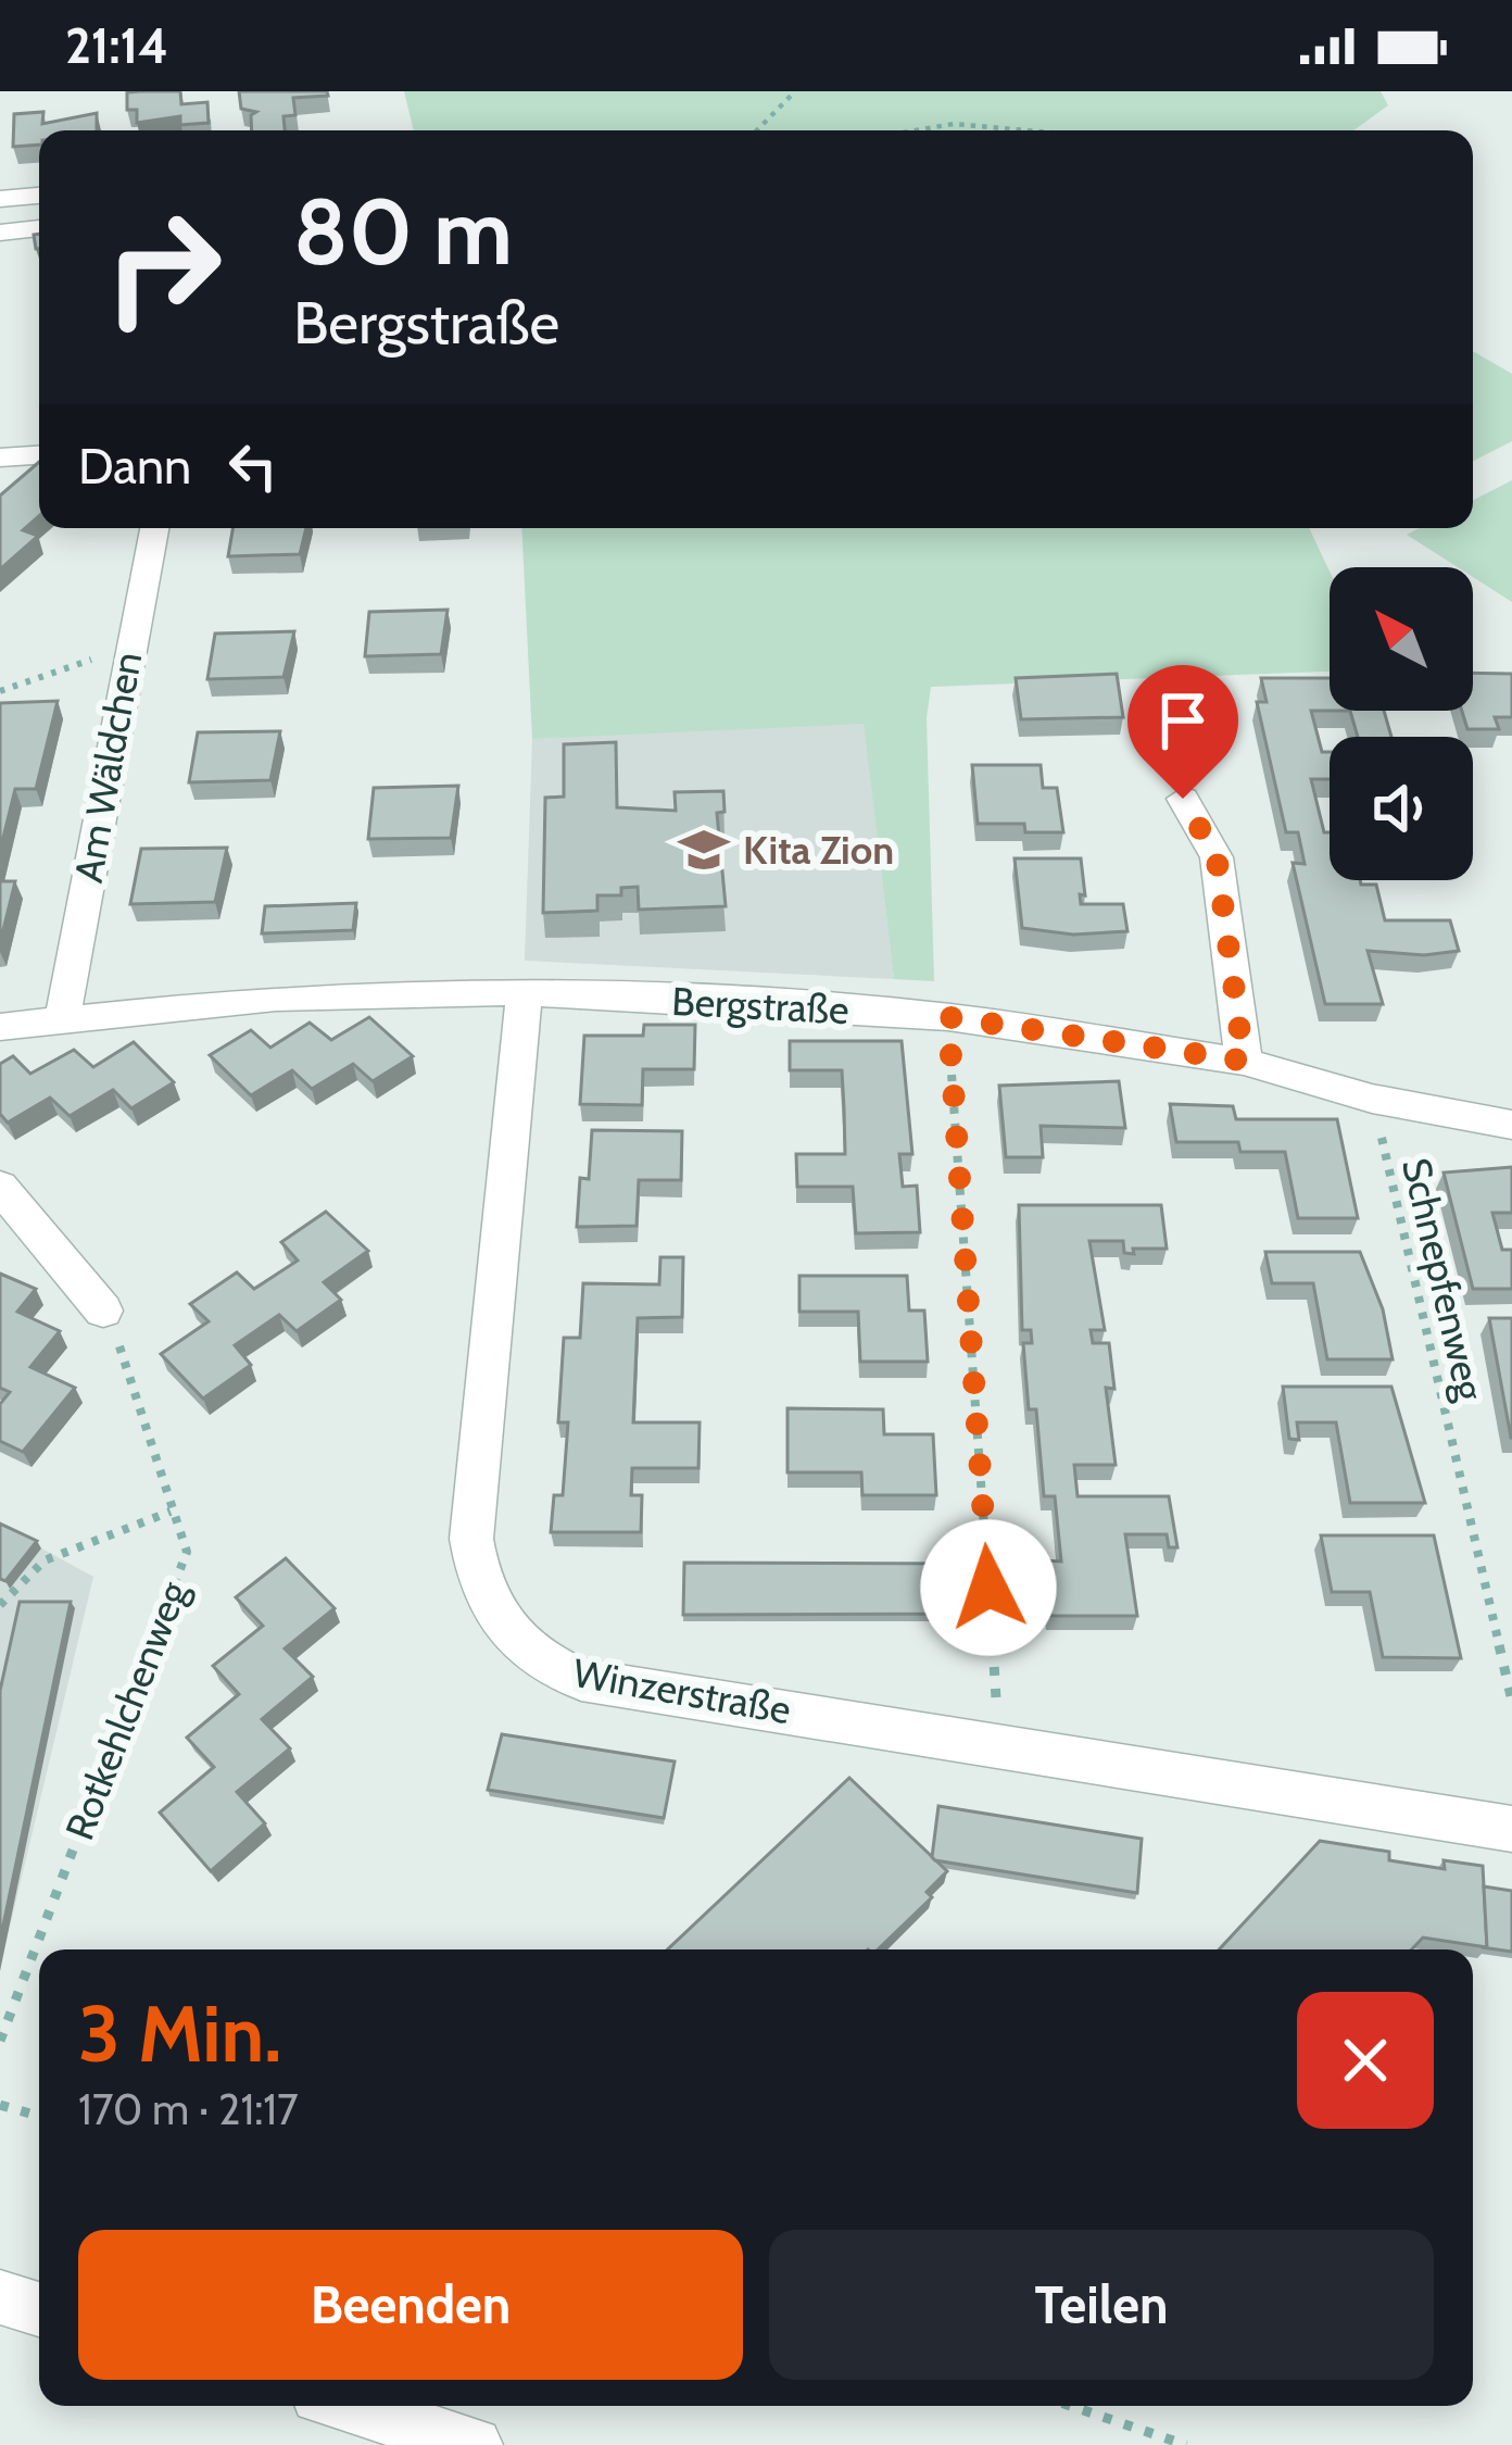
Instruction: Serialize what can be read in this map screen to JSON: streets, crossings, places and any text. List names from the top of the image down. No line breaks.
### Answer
{"streets":{"street":["Am Wäldchen","Bergstraße","Winzerstraße"],"path":["Schnepfenweg","Rotkehlchenweg"]},"crossings":[["Am Wäldchen","Bergstraße"],["Bergstraße","Schnepfenweg"],["Bergstraße","Winzerstraße"]],"places":{"school or university":["Kita Zion"]},"north":"top left","page":{"status":"21:14","turn":["80 m","Bergstraße"],"then":"Dann","heading":["3 Min.","170 m · 21:17"],"buttons":["Beenden","Teilen"]}}
